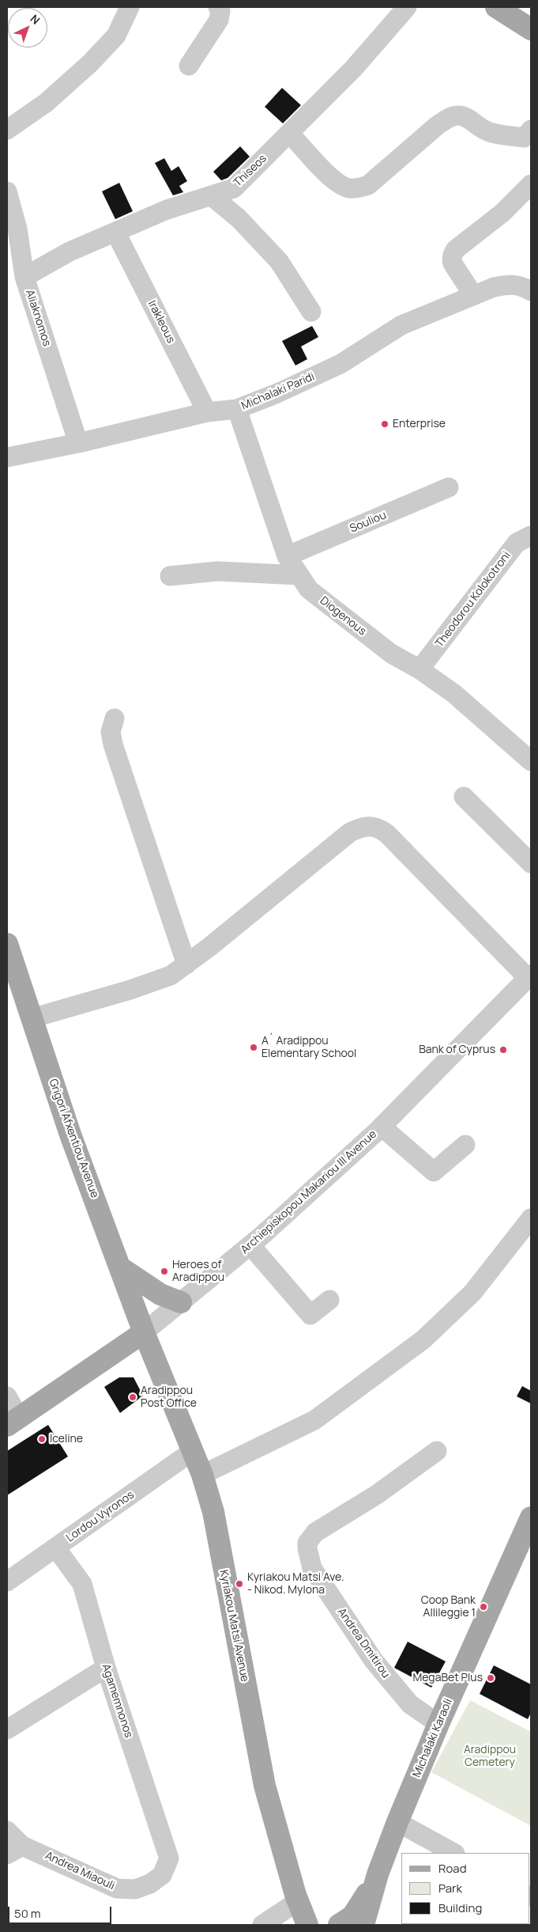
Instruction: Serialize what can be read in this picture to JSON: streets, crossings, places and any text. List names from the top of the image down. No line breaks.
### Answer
{"streets":{"main road":["Grigori Afxentiou Avenue","Archiepiskopou Makariou III Avenue","Kyriakou Matsi Avenue","Michalaki Karaoli"],"street":["Thiseos","Aliaknomos","Irakleous","Michalaki Paridi","Souliou","Theodorou Kolokotroni","Diogenous","Lordou Vyronos","Andrea Dmitirou","Agamemnonos","Andrea Miaouli"]},"crossings":[["Thiseos","Aliaknomos"],["Thiseos","Irakleous"],["Aliaknomos","Michalaki Paridi"],["Irakleous","Michalaki Paridi"],["Michalaki Paridi","Diogenous"],["Souliou","Diogenous"],["Theodorou Kolokotroni","Diogenous"],["Grigori Afxentiou Avenue","Archiepiskopou Makariou III Avenue"],["Grigori Afxentiou Avenue","Kyriakou Matsi Avenue"],["Archiepiskopou Makariou III Avenue","Kyriakou Matsi Avenue"],["Lordou Vyronos","Kyriakou Matsi Avenue"],["Lordou Vyronos","Agamemnonos"],["Andrea Dmitirou","Michalaki Karaoli"],["Agamemnonos","Andrea Miaouli"]],"parks":["Aradippou Cemetery"],"places":["Enterprise","A´ Aradippou Elementary School","Bank of Cyprus","Heroes of Aradippou","Aradippou Post Office","Iceline","Kyriakou Matsi Ave. - Nikod. Mylona","Coop Bank Allileggie 1","MegaBet Plus"],"legend":["Road","Park","Building"],"scale_bar":"50 m","north":"top right"}
